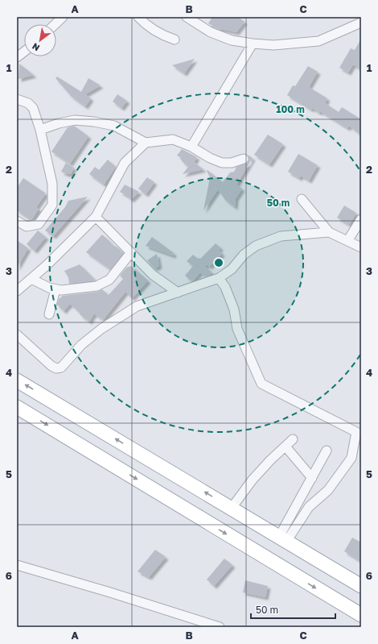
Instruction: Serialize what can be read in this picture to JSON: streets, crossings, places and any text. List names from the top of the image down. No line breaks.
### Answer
{"scale_bar":"50 m","north":"bottom left","grid":{"columns":["A","B","C"],"rows":["1","2","3","4","5","6"]},"rings":["100 m","50 m"]}
